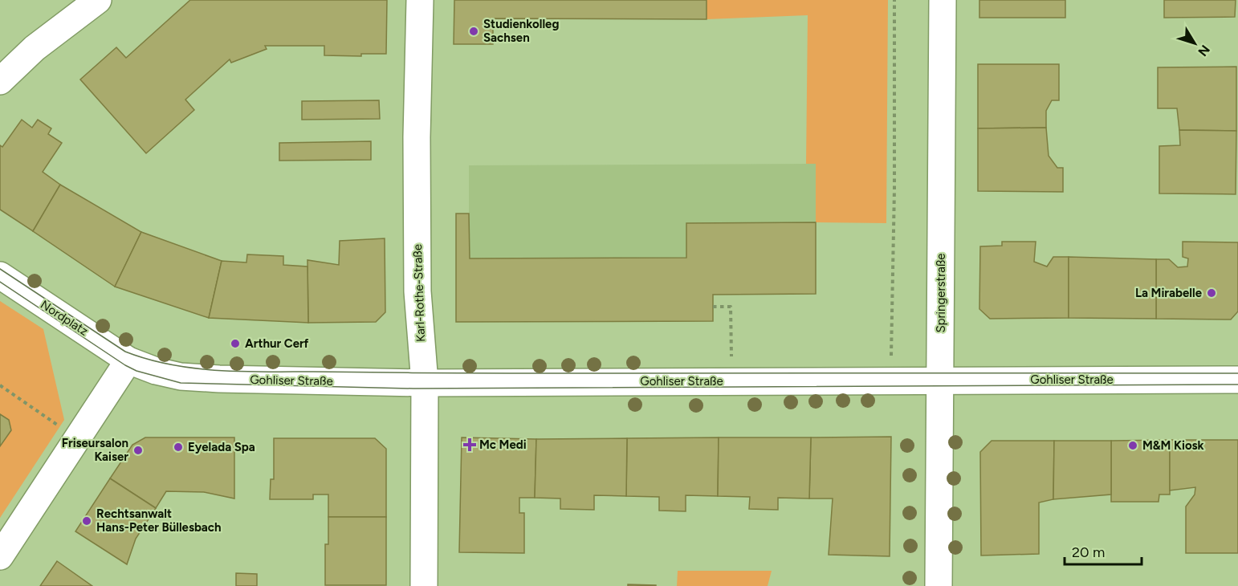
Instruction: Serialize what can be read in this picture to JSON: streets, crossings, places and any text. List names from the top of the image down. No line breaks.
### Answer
{"streets":{"main road":["Karl-Rothe-Straße","Springerstraße","Nordplatz","Gohliser Straße"]},"crossings":[["Karl-Rothe-Straße","Gohliser Straße"],["Springerstraße","Gohliser Straße"],["Nordplatz","Gohliser Straße"]],"places":{"other":["Studienkolleg Sachsen","La Mirabelle","Arthur Cerf","M&M Kiosk","Eyelada Spa","Friseursalon Kaiser","Rechtsanwalt Hans-Peter Büllesbach"],"health":["Mc Medi"]},"scale_bar":"20 m","north":"bottom right"}
